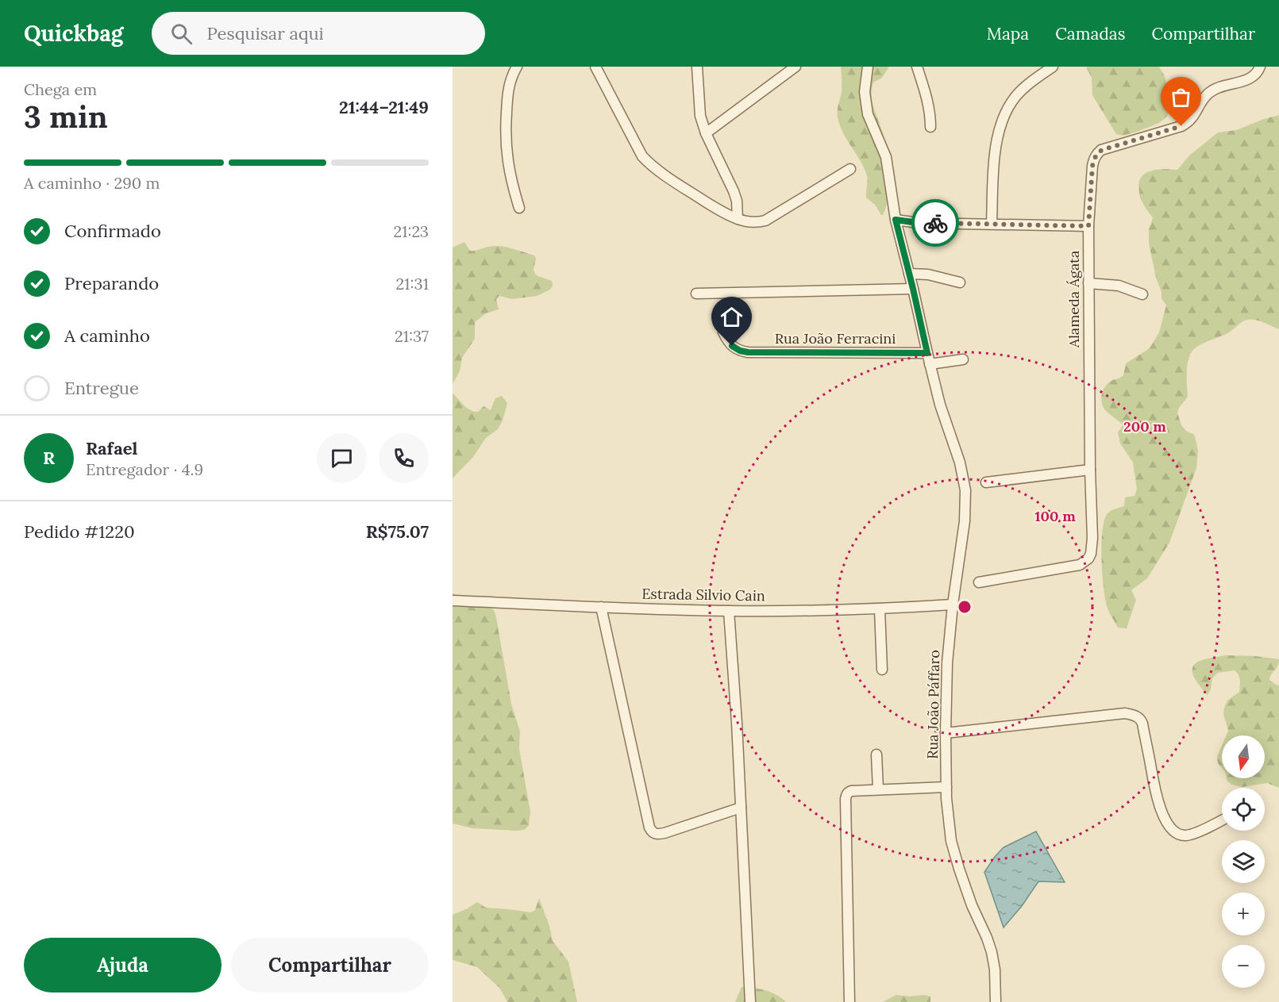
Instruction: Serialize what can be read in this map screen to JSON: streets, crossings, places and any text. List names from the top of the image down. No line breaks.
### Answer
{"streets":{"street":["Alameda Ágata","Rua João Ferracini","Estrada Silvio Cain","Rua João Páffaro"]},"crossings":[["Rua João Ferracini","Rua João Páffaro"],["Estrada Silvio Cain","Rua João Páffaro"]],"north":"bottom","page":{"header":"Quickbag","search":"Pesquisar aqui","nav":["Mapa","Camadas","Compartilhar"],"heading":["3 min","Chega em","21:44–21:49"],"panel":["Rafael","Entregador · 4.9","Pedido #1220","R$75.07"],"bar":"A caminho · 290 m","list":[["Confirmado","21:23"],["Preparando","21:31"],["A caminho","21:37"],"Entregue"],"round":"R","map_buttons":["+","−"],"buttons":["Ajuda","Compartilhar"]},"rings":["200 m","100 m"]}
